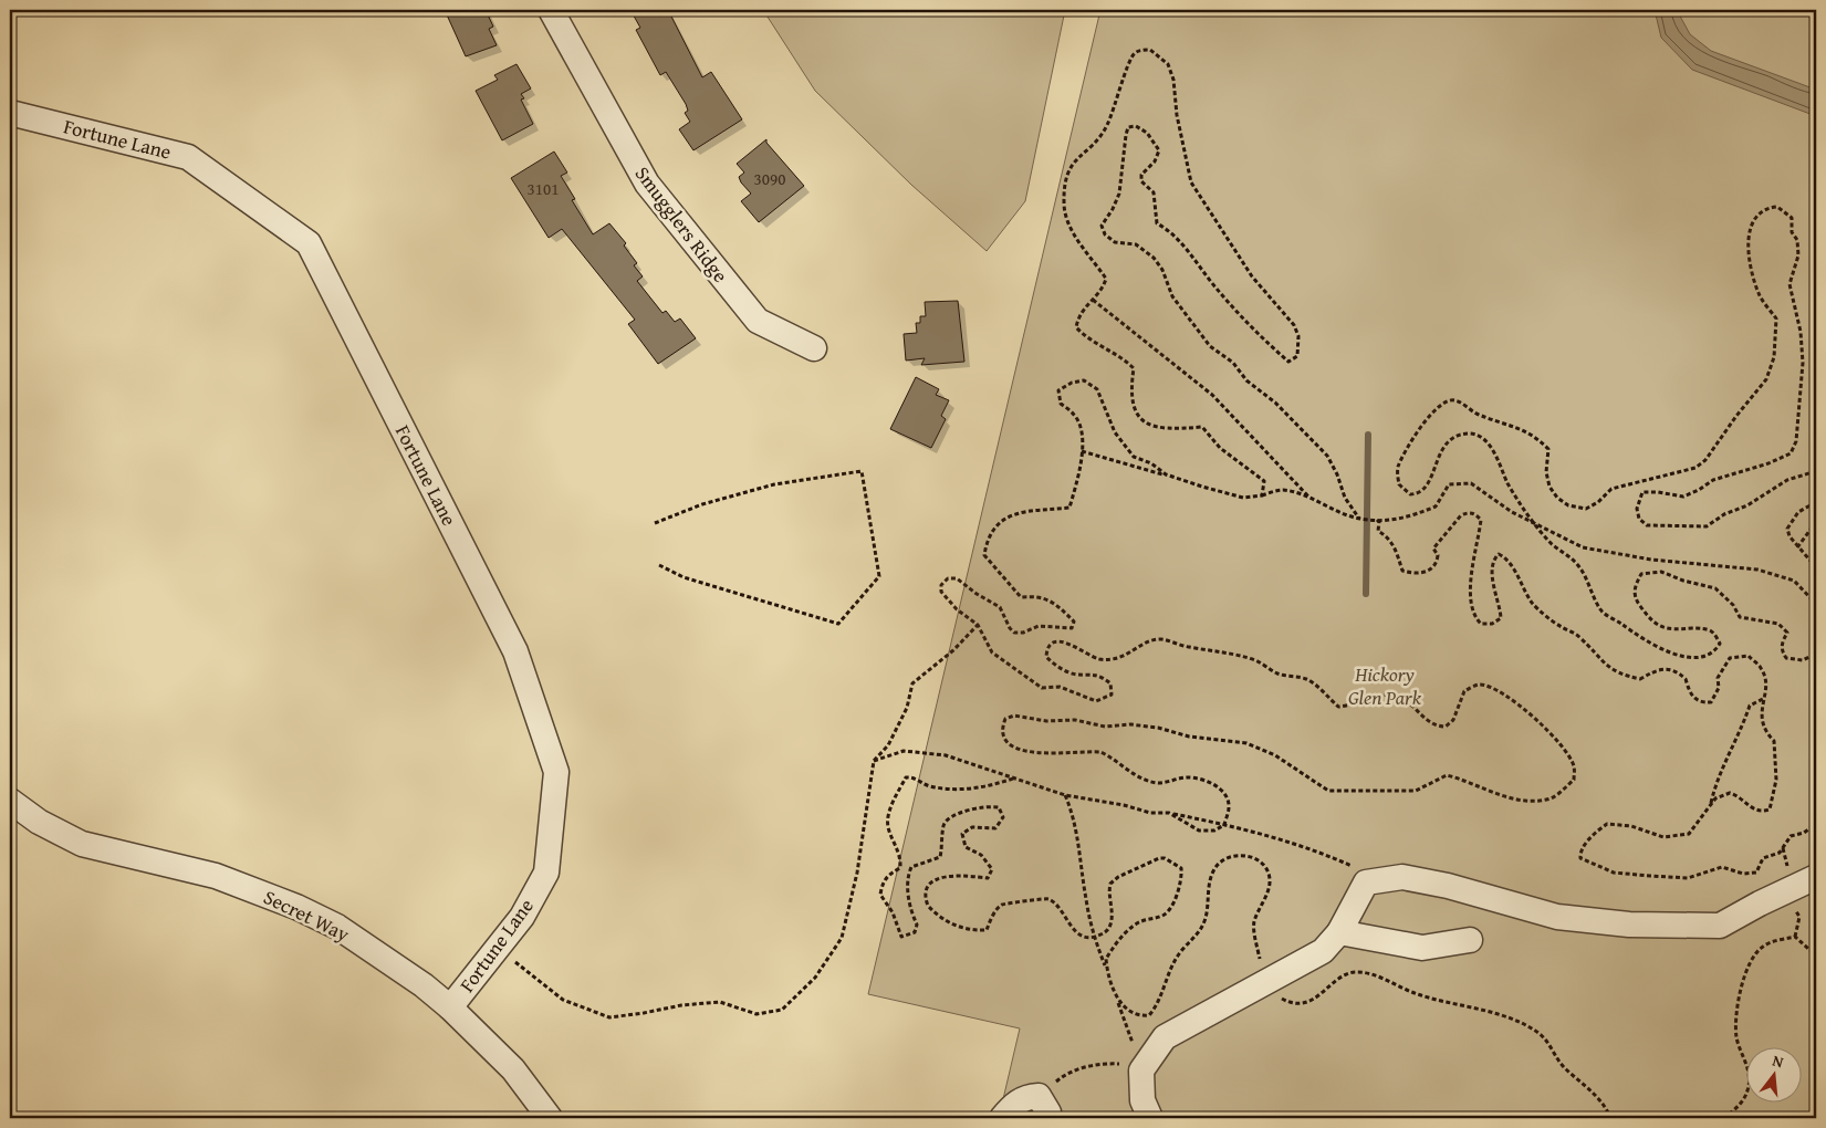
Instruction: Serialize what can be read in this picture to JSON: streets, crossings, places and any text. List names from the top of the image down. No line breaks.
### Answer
{"streets":{"street":["Fortune Lane","Smugglers Ridge","Secret Way"]},"crossings":[["Fortune Lane","Secret Way"]],"parks":["Hickory Glen Park"],"house_numbers":["3090","3101"],"north":"top"}
